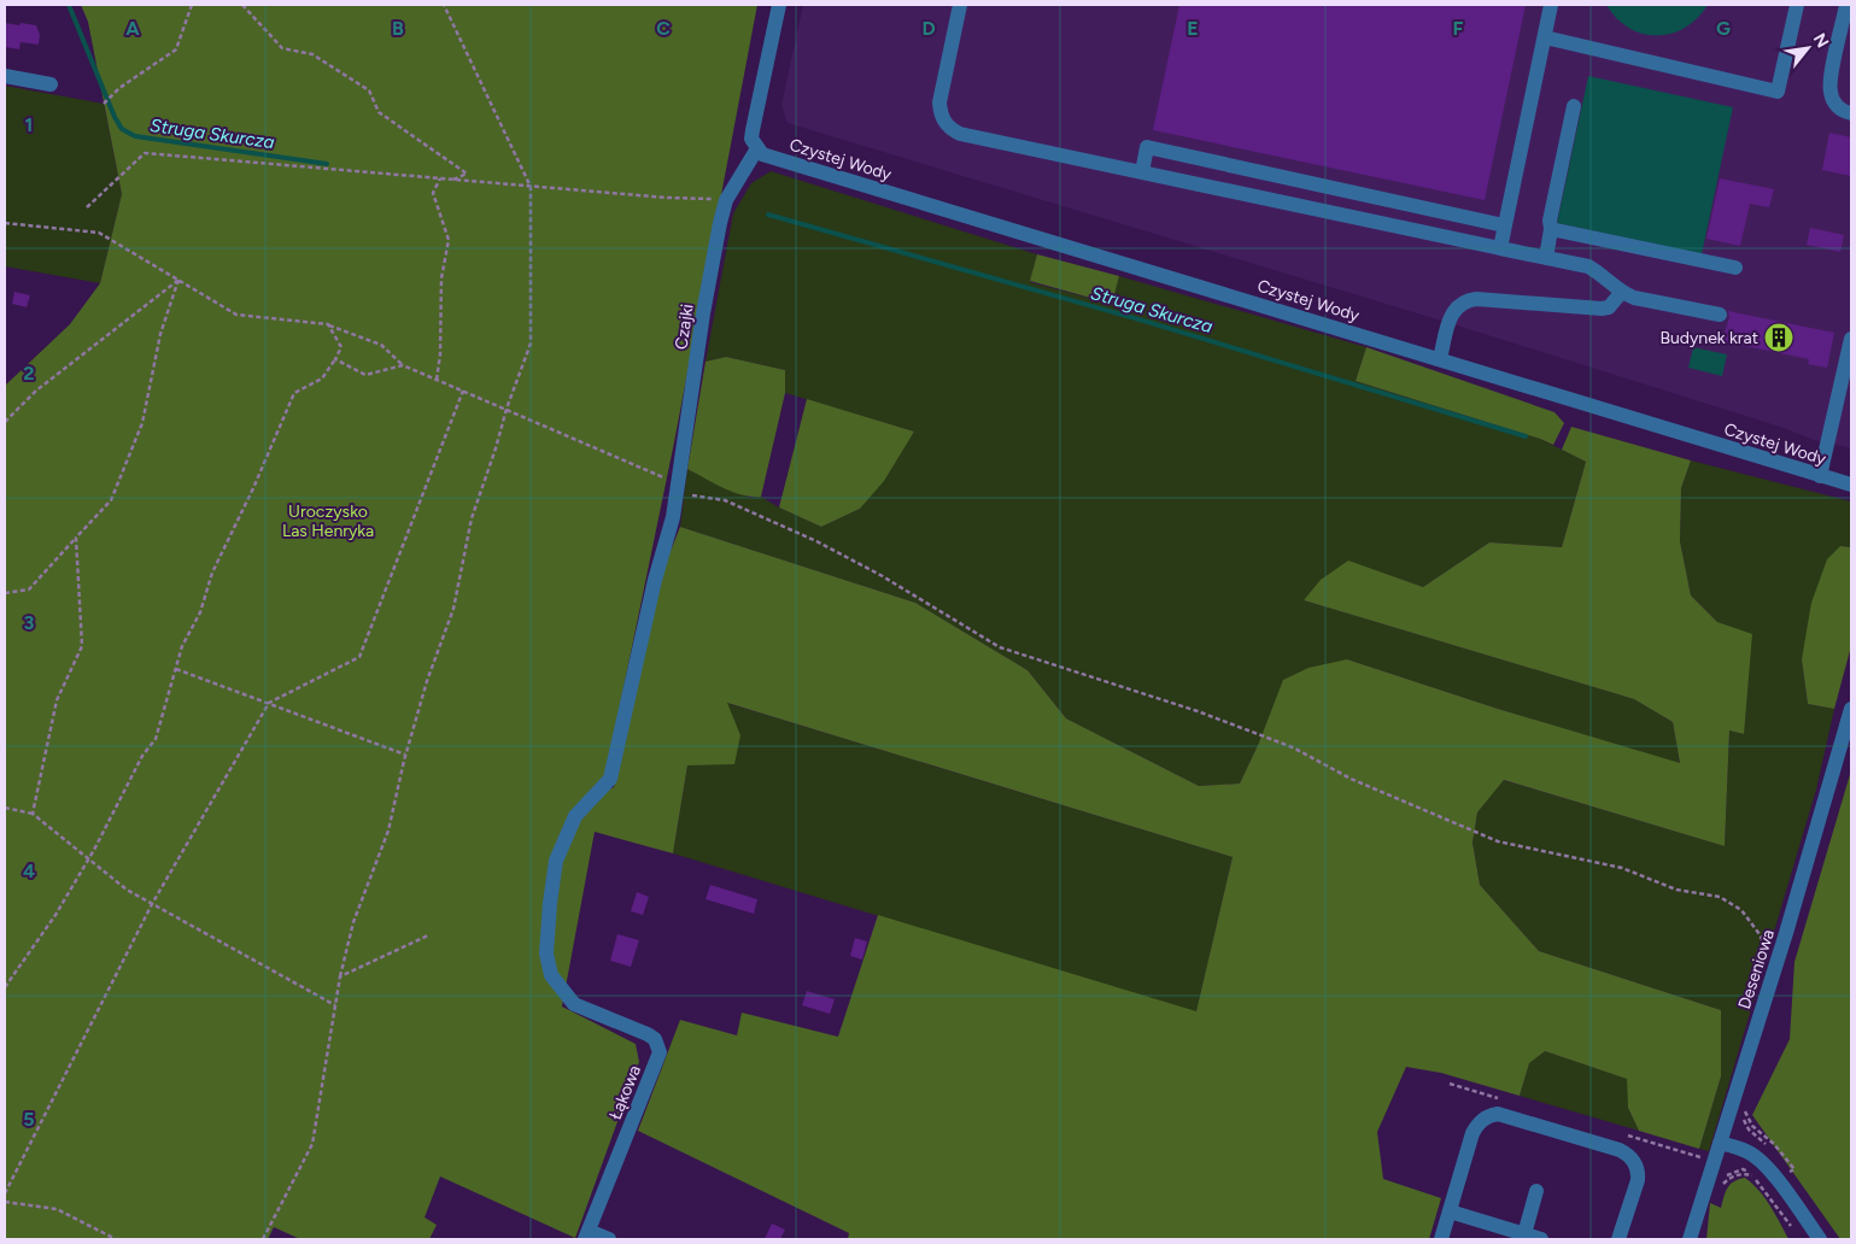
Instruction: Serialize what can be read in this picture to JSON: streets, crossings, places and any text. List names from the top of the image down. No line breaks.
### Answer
{"streets":{"street":["Czystej Wody","Czajki","Deseniowa","Łąkowa"]},"crossings":[["Czystej Wody","Czajki"],["Czajki","Łąkowa"]],"water":["Struga Skurcza"],"parks":["Uroczysko Las Henryka"],"places":{"building":["Budynek krat"]},"north":"top right","grid":{"columns":["A","B","C","D","E","F","G"],"rows":["1","2","3","4","5"]}}
